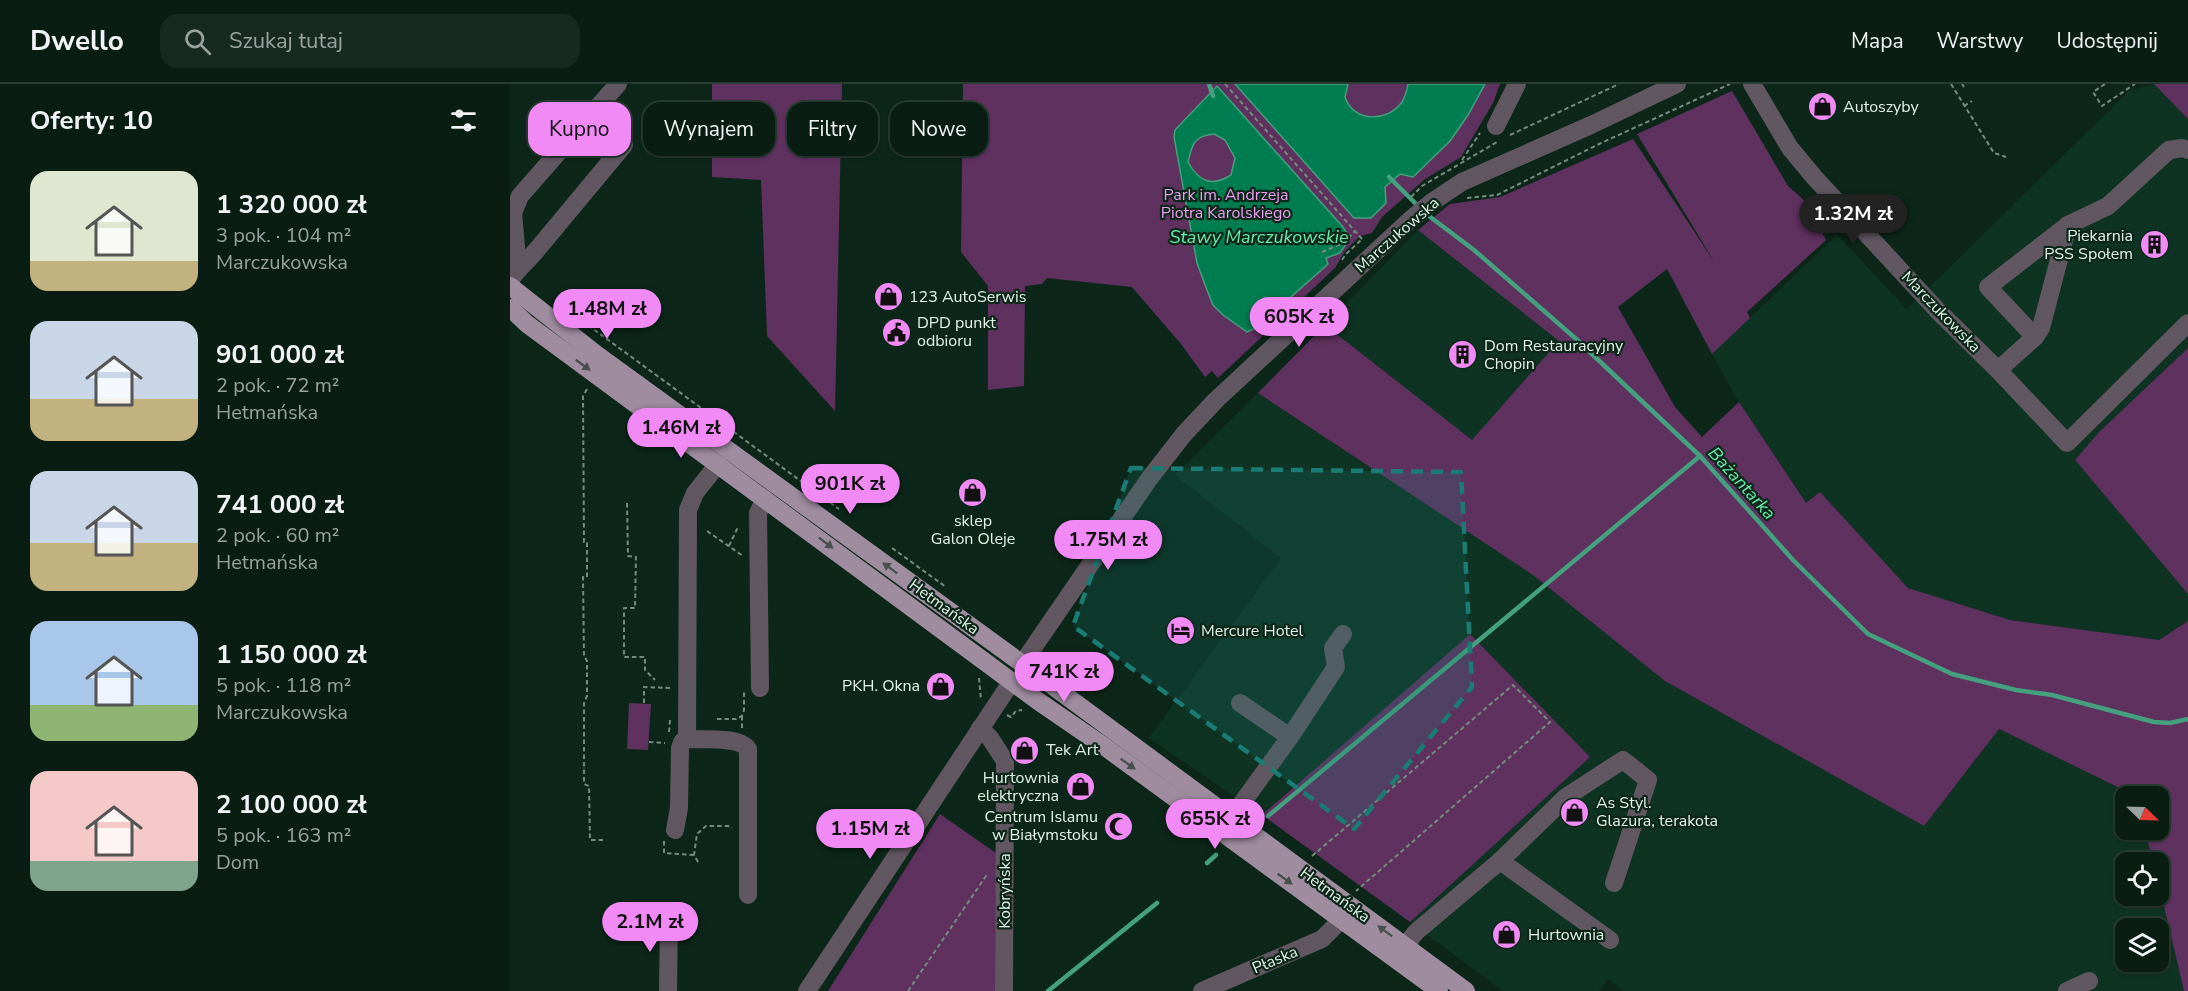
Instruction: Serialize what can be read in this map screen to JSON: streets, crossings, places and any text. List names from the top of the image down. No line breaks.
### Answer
{"streets":{"main road":["Hetmańska"],"street":["Marczukowska","Kobryńska","Płaska"]},"crossings":[["Marczukowska","Hetmańska"],["Hetmańska","Płaska"]],"water":["Stawy Marczukowskie","Bażantarka"],"parks":["Park im. Andrzeja Piotra Karolskiego"],"places":{"shop":["Autoszyby","123 AutoSerwis","sklep Galon Oleje","PKH. Okna","Tek Art","Hurtownia elektryczna","As Styl. Glazura, terakota","Hurtownia"],"building":["Piekarnia PSS Społem","Dom Restauracyjny Chopin"],"public building":["DPD punkt odbioru"],"hotel":["Mercure Hotel"],"mosque":["Centrum Islamu w Białymstoku"]},"north":"bottom right","page":{"header":"Dwello","search":"Szukaj tutaj","nav":["Mapa","Warstwy","Udostępnij"],"heading":"Oferty: 10","chip":["Kupno","Wynajem","Filtry","Nowe"],"list":[{"name":"1 320 000 zł","note":"3 pok. · 104 m² · Marczukowska"},{"name":"901 000 zł","note":"2 pok. · 72 m² · Hetmańska"},{"name":"741 000 zł","note":"2 pok. · 60 m² · Hetmańska"},{"name":"1 150 000 zł","note":"5 pok. · 118 m² · Marczukowska"},{"name":"2 100 000 zł","note":"5 pok. · 163 m² · Dom"}],"price":["1.32M zł","1.48M zł","605K zł","1.46M zł","901K zł","1.75M zł","741K zł","655K zł","1.15M zł","2.1M zł"]}}
